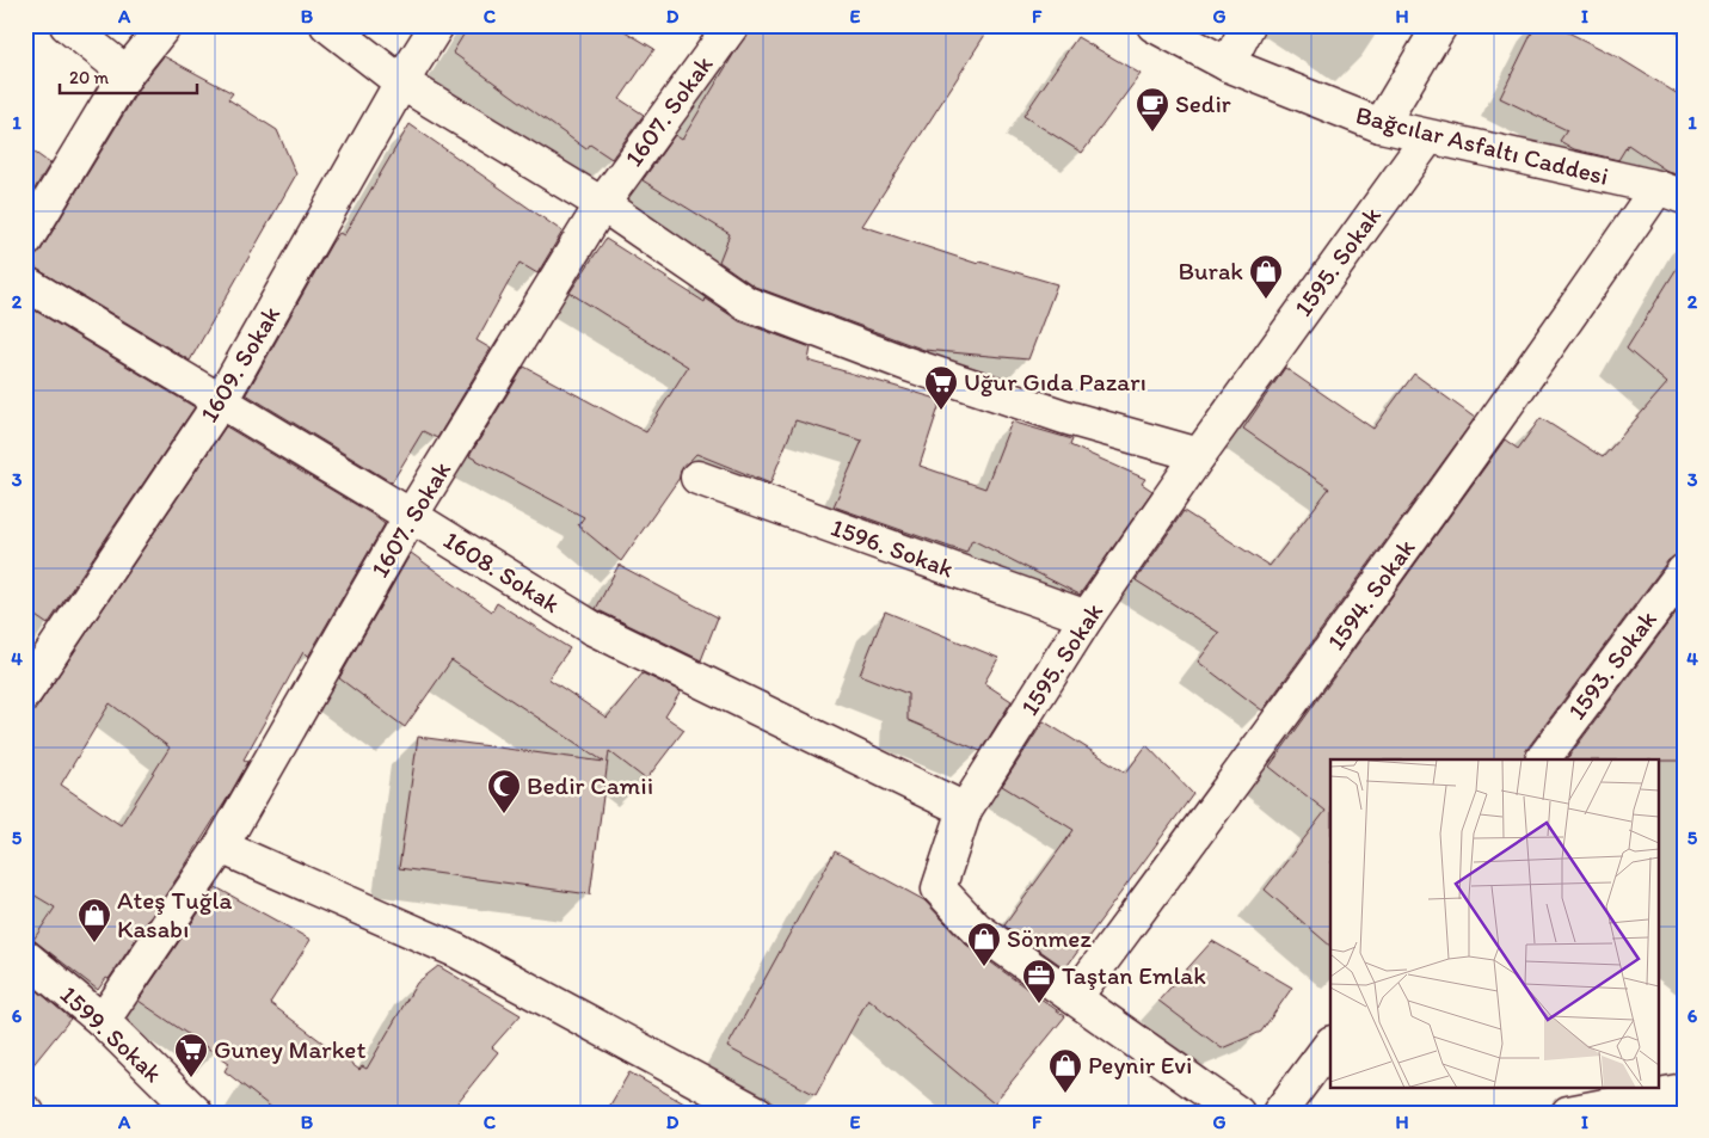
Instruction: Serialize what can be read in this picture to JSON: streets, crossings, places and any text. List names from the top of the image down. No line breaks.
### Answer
{"streets":{"street":["1607. Sokak","Bağcılar Asfaltı Caddesi","1595. Sokak","1609. Sokak","1596. Sokak","1608. Sokak","1594. Sokak","1593. Sokak","1599. Sokak"]},"crossings":[["1607. Sokak","1608. Sokak"],["1607. Sokak","1599. Sokak"],["Bağcılar Asfaltı Caddesi","1595. Sokak"],["Bağcılar Asfaltı Caddesi","1594. Sokak"],["1595. Sokak","1596. Sokak"],["1595. Sokak","1608. Sokak"],["1595. Sokak","1594. Sokak"],["1609. Sokak","1608. Sokak"]],"places":{"cafe":["Sedir"],"shop":["Burak","Ateş Tuğla Kasabı","Sönmez","Peynir Evi"],"supermarket":["Uğur Gıda Pazarı","Guney Market"],"mosque":["Bedir Camii"],"office":["Taştan Emlak"]},"scale_bar":"20 m","grid":{"columns":["A","B","C","D","E","F","G","H","I"],"rows":["1","2","3","4","5","6"]}}
